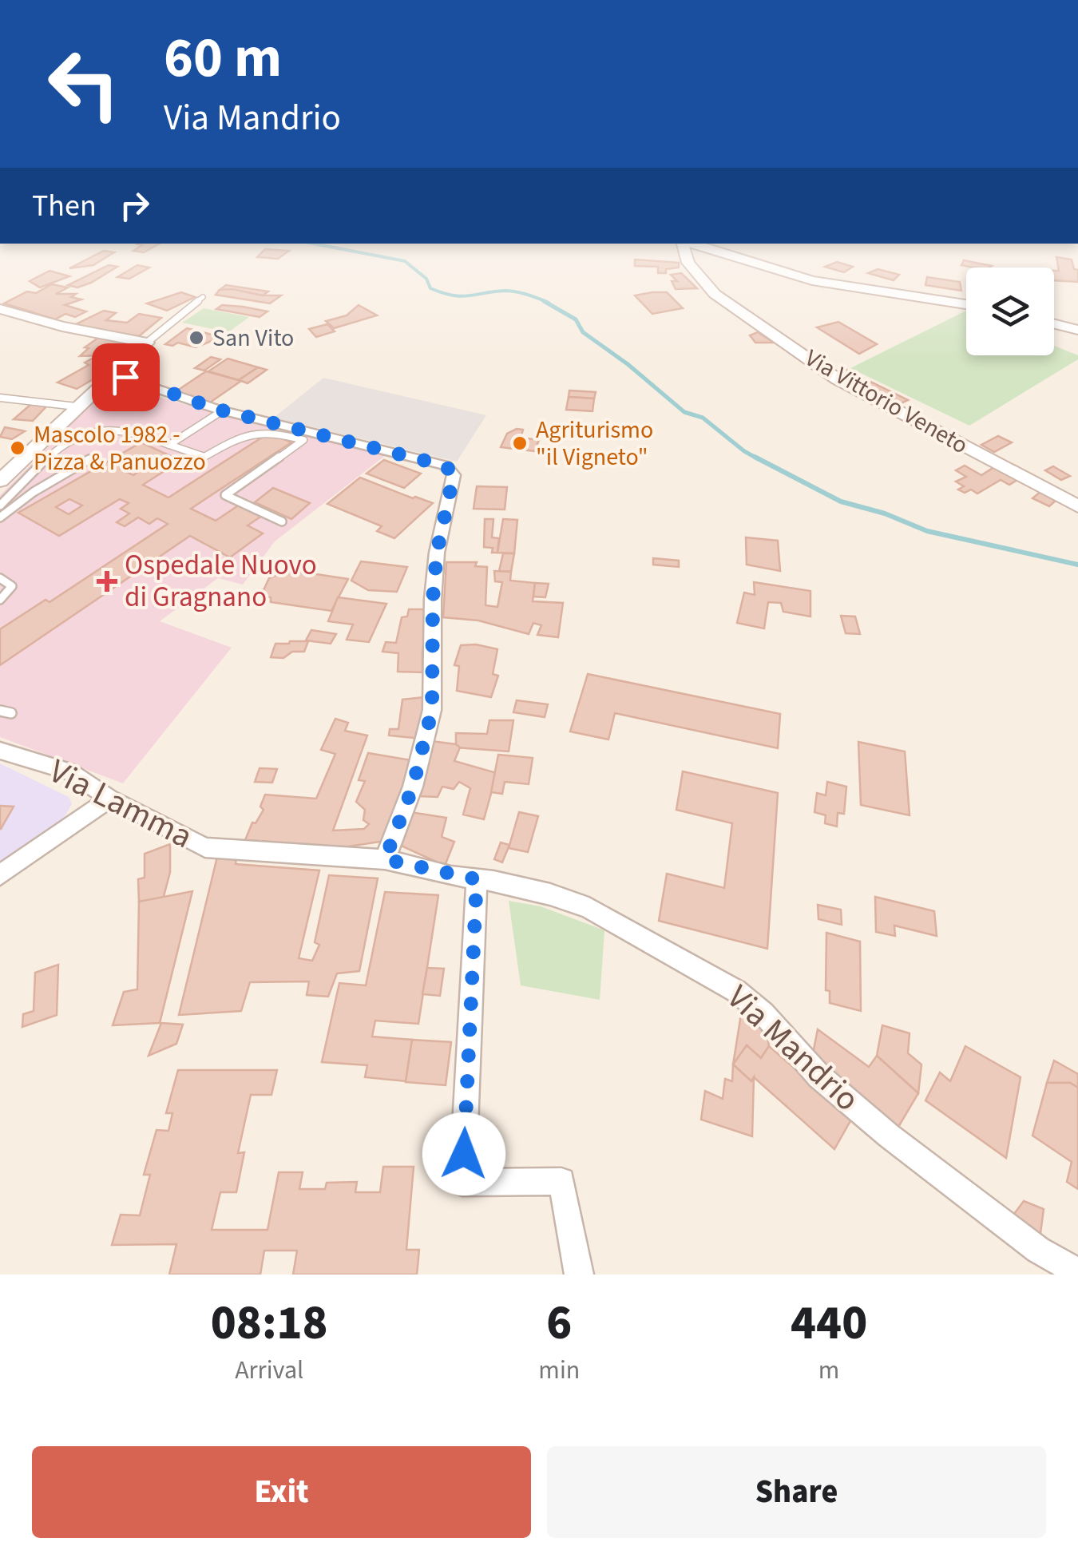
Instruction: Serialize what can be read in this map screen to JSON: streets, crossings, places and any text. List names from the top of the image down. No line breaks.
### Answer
{"streets":{"street":["Via Vittorio Veneto","Via Lamma","Via Mandrio"]},"crossings":[["Via Lamma","Via Mandrio"]],"places":{"other":["San Vito","Agriturismo \"il Vigneto\"","Mascolo 1982 - Pizza & Panuozzo"],"health":["Ospedale Nuovo di Gragnano"]},"page":{"turn":["60 m","Via Mandrio"],"then":"Then","eta":["08:18","Arrival","6","min","440","m"],"buttons":["Exit","Share"]}}
